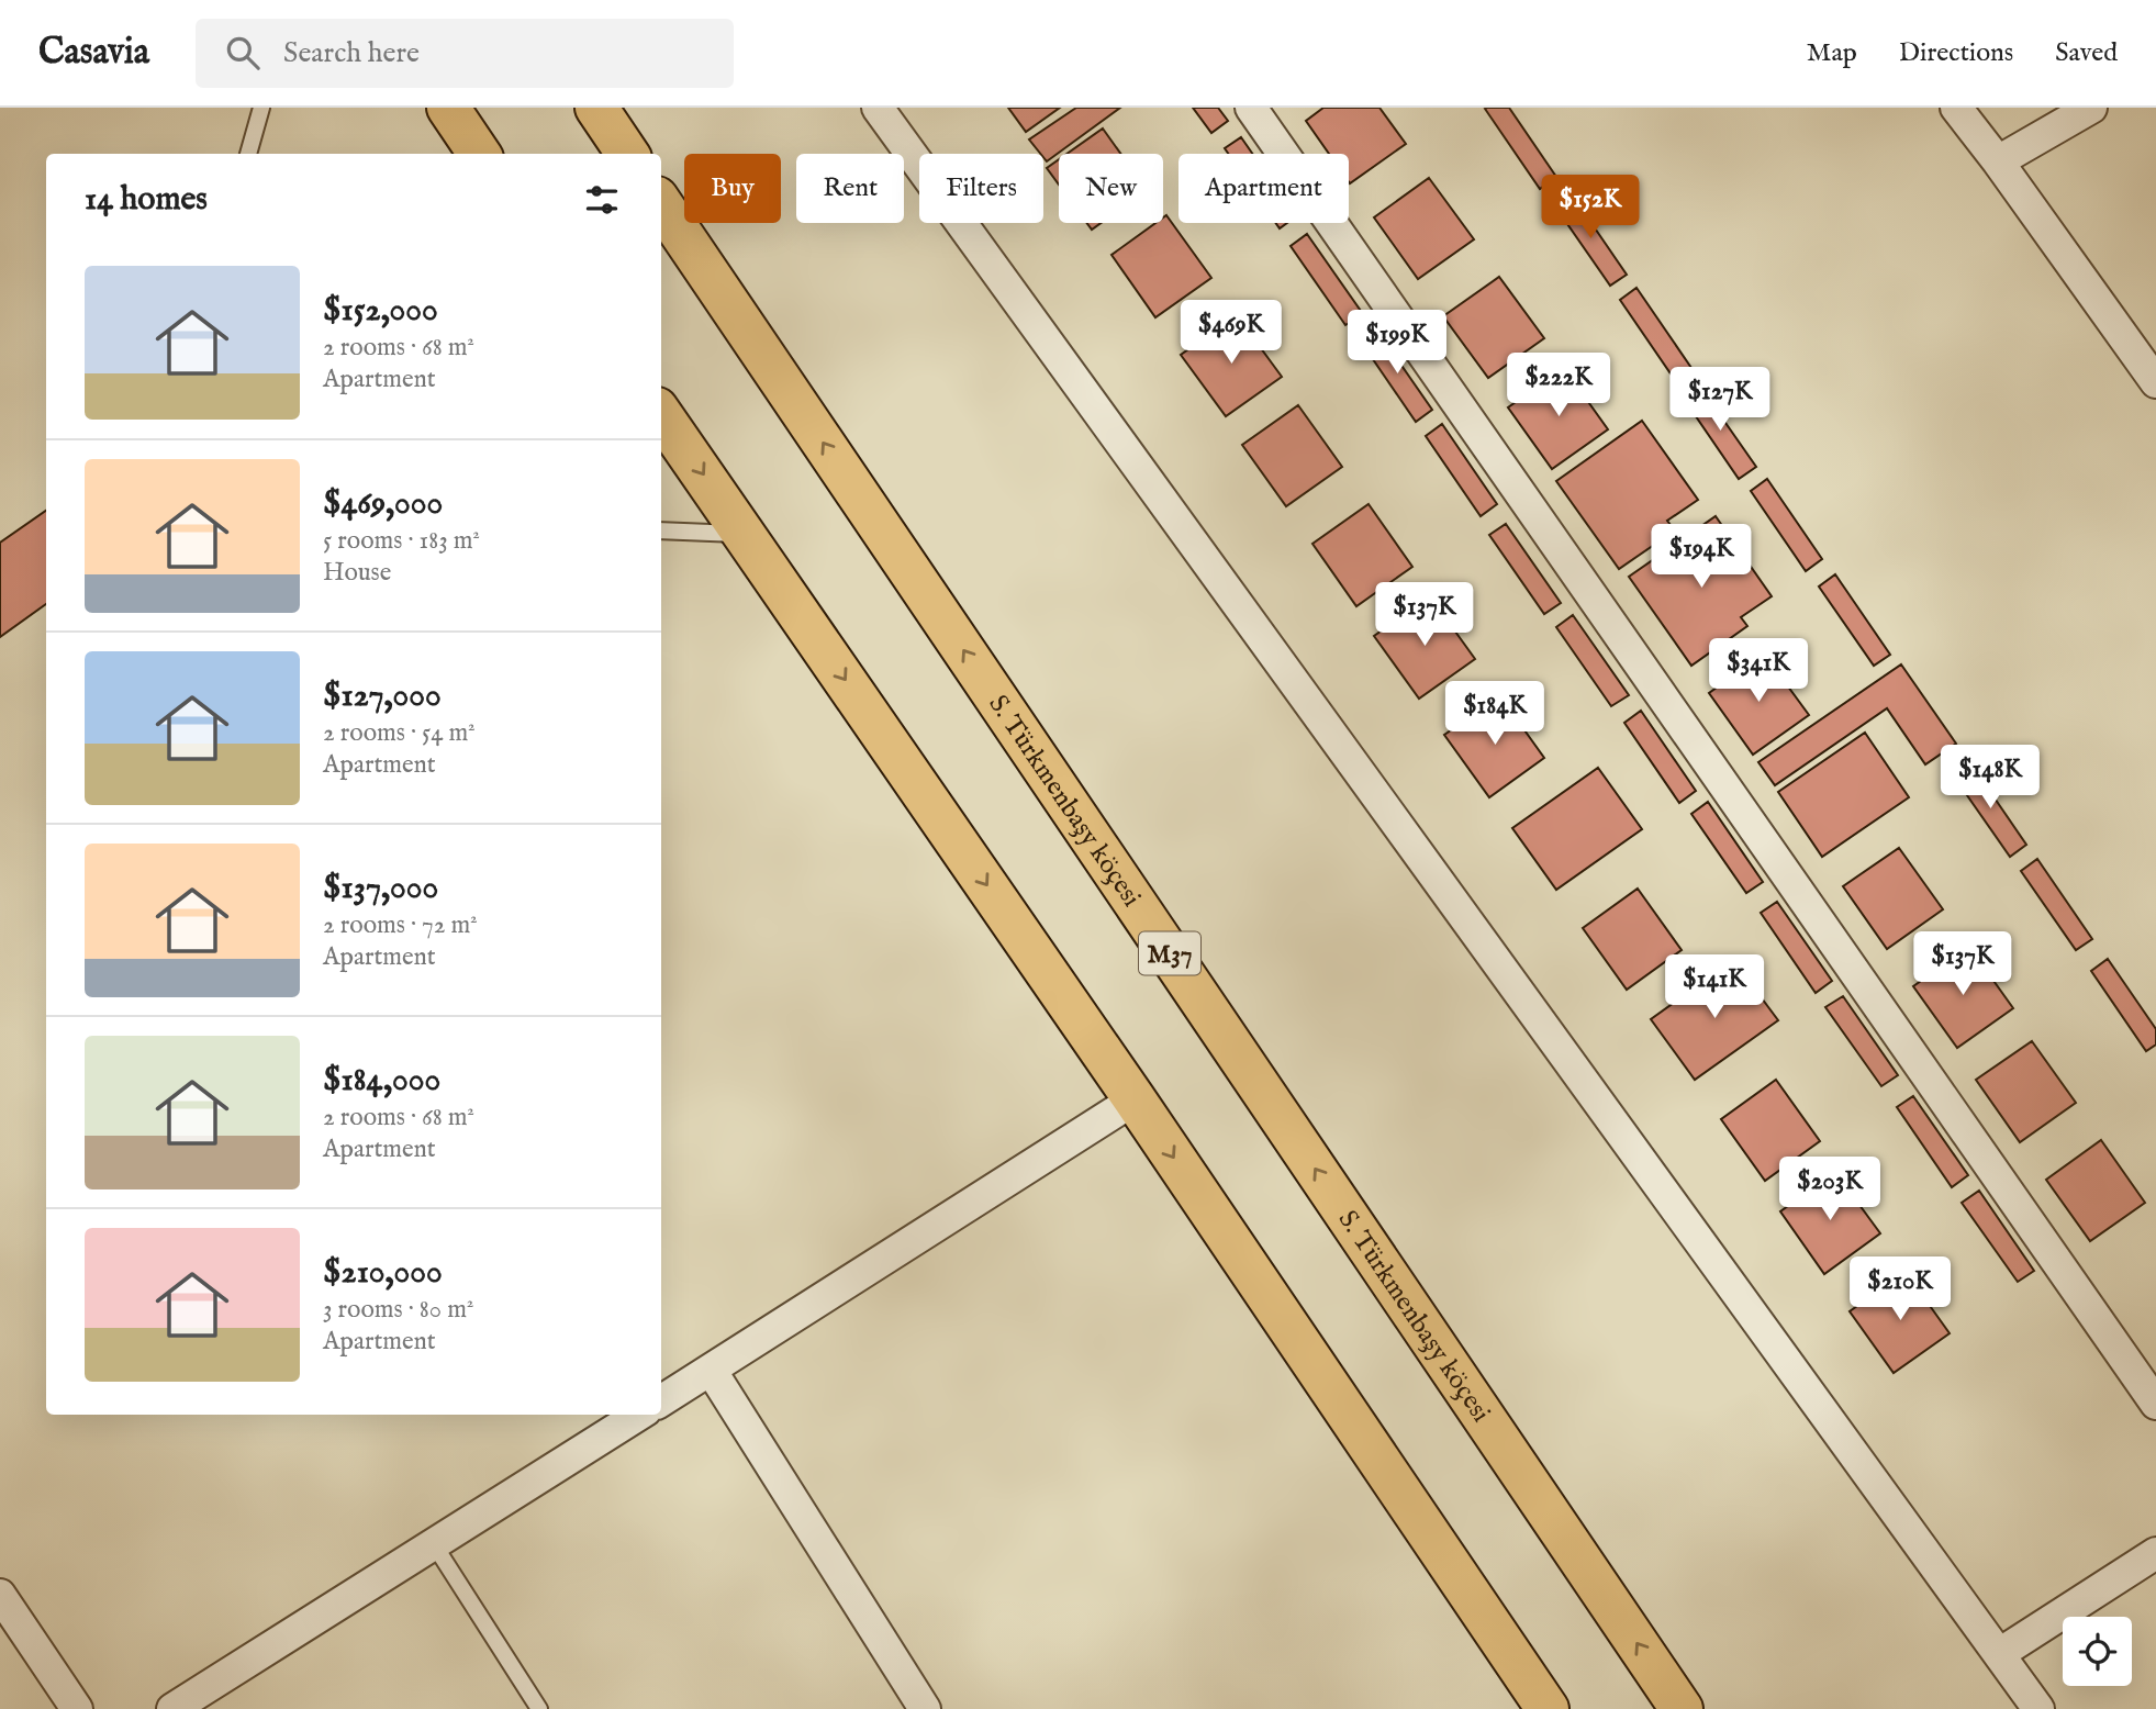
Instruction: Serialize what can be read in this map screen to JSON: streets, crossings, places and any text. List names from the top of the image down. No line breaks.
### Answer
{"streets":{"highway":["S. Türkmenbaşy köçesi","M37"]},"page":{"header":"Casavia","search":"Search here","nav":["Map","Directions","Saved"],"chip":["Buy","Rent","Filters","New","Apartment"],"heading":"14 homes","price":["$152K","$469K","$199K","$222K","$127K","$194K","$137K","$341K","$184K","$148K","$137K","$141K","$203K","$210K"],"list":[{"name":"$152,000","note":"2 rooms · 68 m² · Apartment"},{"name":"$469,000","note":"5 rooms · 183 m² · House"},{"name":"$127,000","note":"2 rooms · 54 m² · Apartment"},{"name":"$137,000","note":"2 rooms · 72 m² · Apartment"},{"name":"$184,000","note":"2 rooms · 68 m² · Apartment"},{"name":"$210,000","note":"3 rooms · 80 m² · Apartment"}]}}
